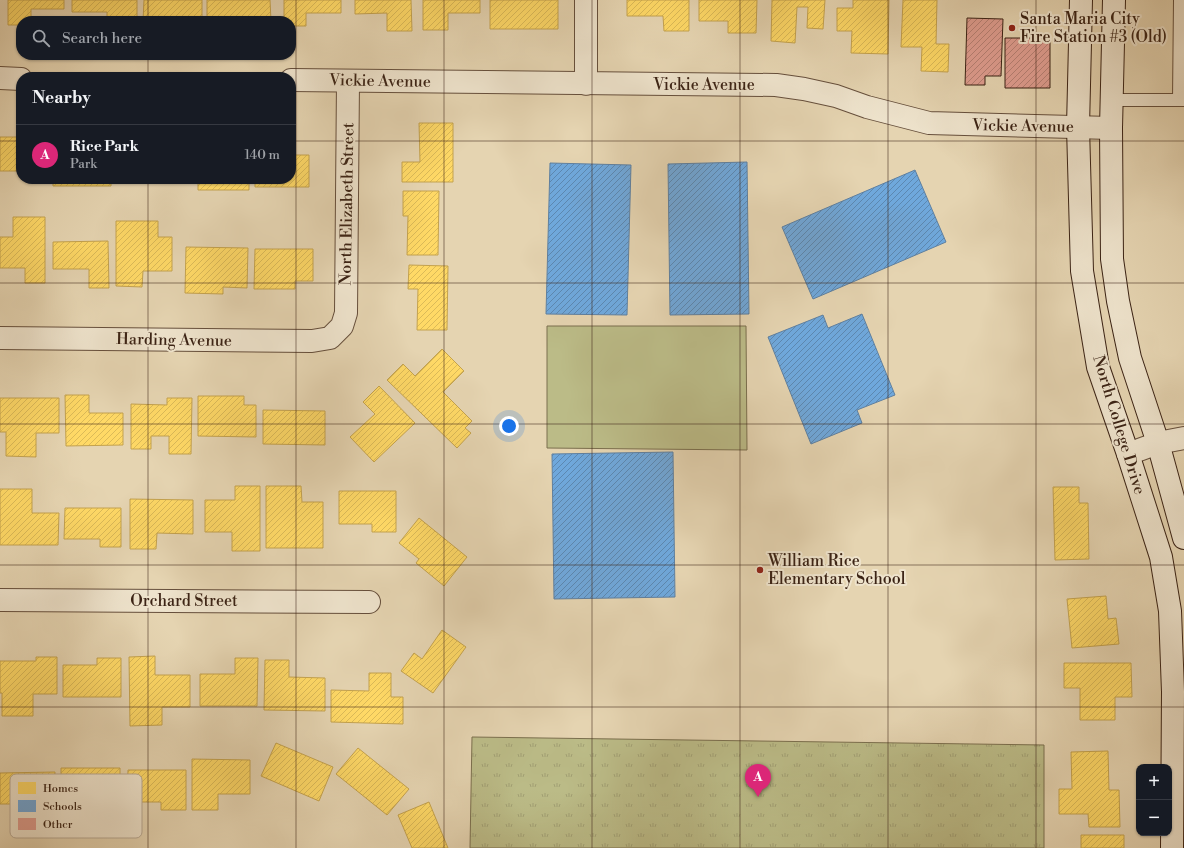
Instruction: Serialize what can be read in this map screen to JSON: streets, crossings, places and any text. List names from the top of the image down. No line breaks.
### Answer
{"streets":{"street":["Vickie Avenue","North Elizabeth Street","Harding Avenue","North College Drive","Orchard Street"]},"crossings":[["Vickie Avenue","North Elizabeth Street"],["Vickie Avenue","North College Drive"],["North Elizabeth Street","Harding Avenue"]],"places":["Santa Maria City Fire Station #3 (Old)","William Rice Elementary School"],"legend":["Homes","Schools","Other"],"page":{"search":"Search here","heading":"Nearby","list":[{"mark":"A","name":"Rice Park","note":"Park","value":"140 m"}],"map_buttons":["+","−"],"pins":"A"}}
